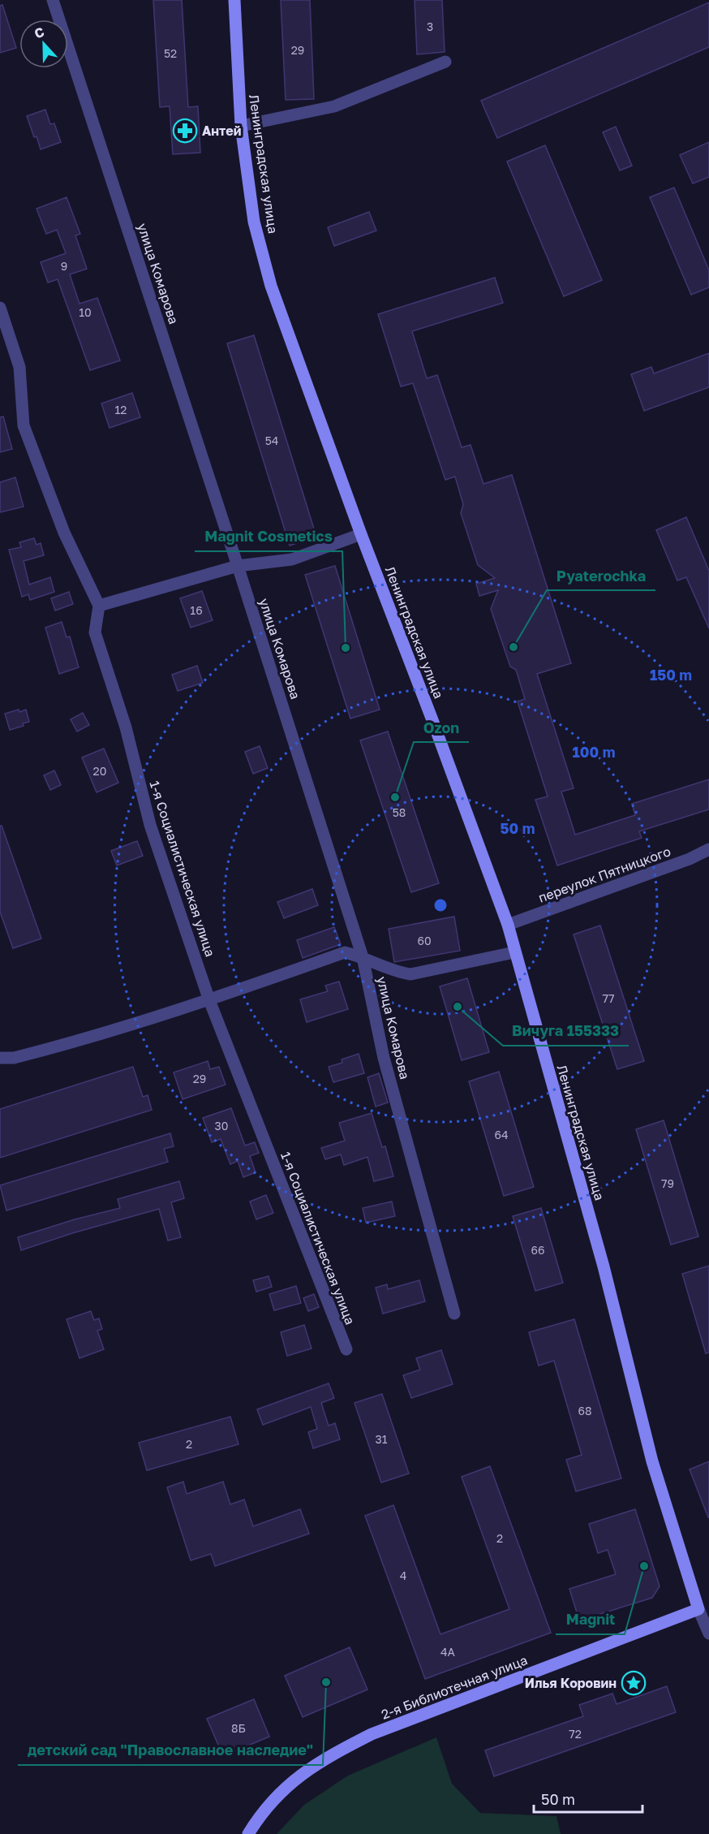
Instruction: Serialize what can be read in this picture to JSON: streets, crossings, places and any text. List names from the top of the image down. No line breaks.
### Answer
{"streets":{"main road":["Ленинградская улица","2-я Библиотечная улица"],"street":["улица Комарова","1-я Социалистическая улица","переулок Пятницкого"]},"crossings":[["Ленинградская улица","переулок Пятницкого"],["Ленинградская улица","2-я Библиотечная улица"]],"places":{"pharmacy":["Антей"],"other":["Pyaterochka","Magnit Cosmetics","Ozon","Вичуга 155333","Magnit","детский сад \"Православное наследие\""],"place":["Илья Коровин"]},"house_numbers":["3","29","52","9","10","12","54","16","20","58","60","77","29","30","64","79","66","68","31","2","2","4","4А","8Б","72"],"scale_bar":"50 m","north":"top","rings":["150 m","100 m","50 m"]}
